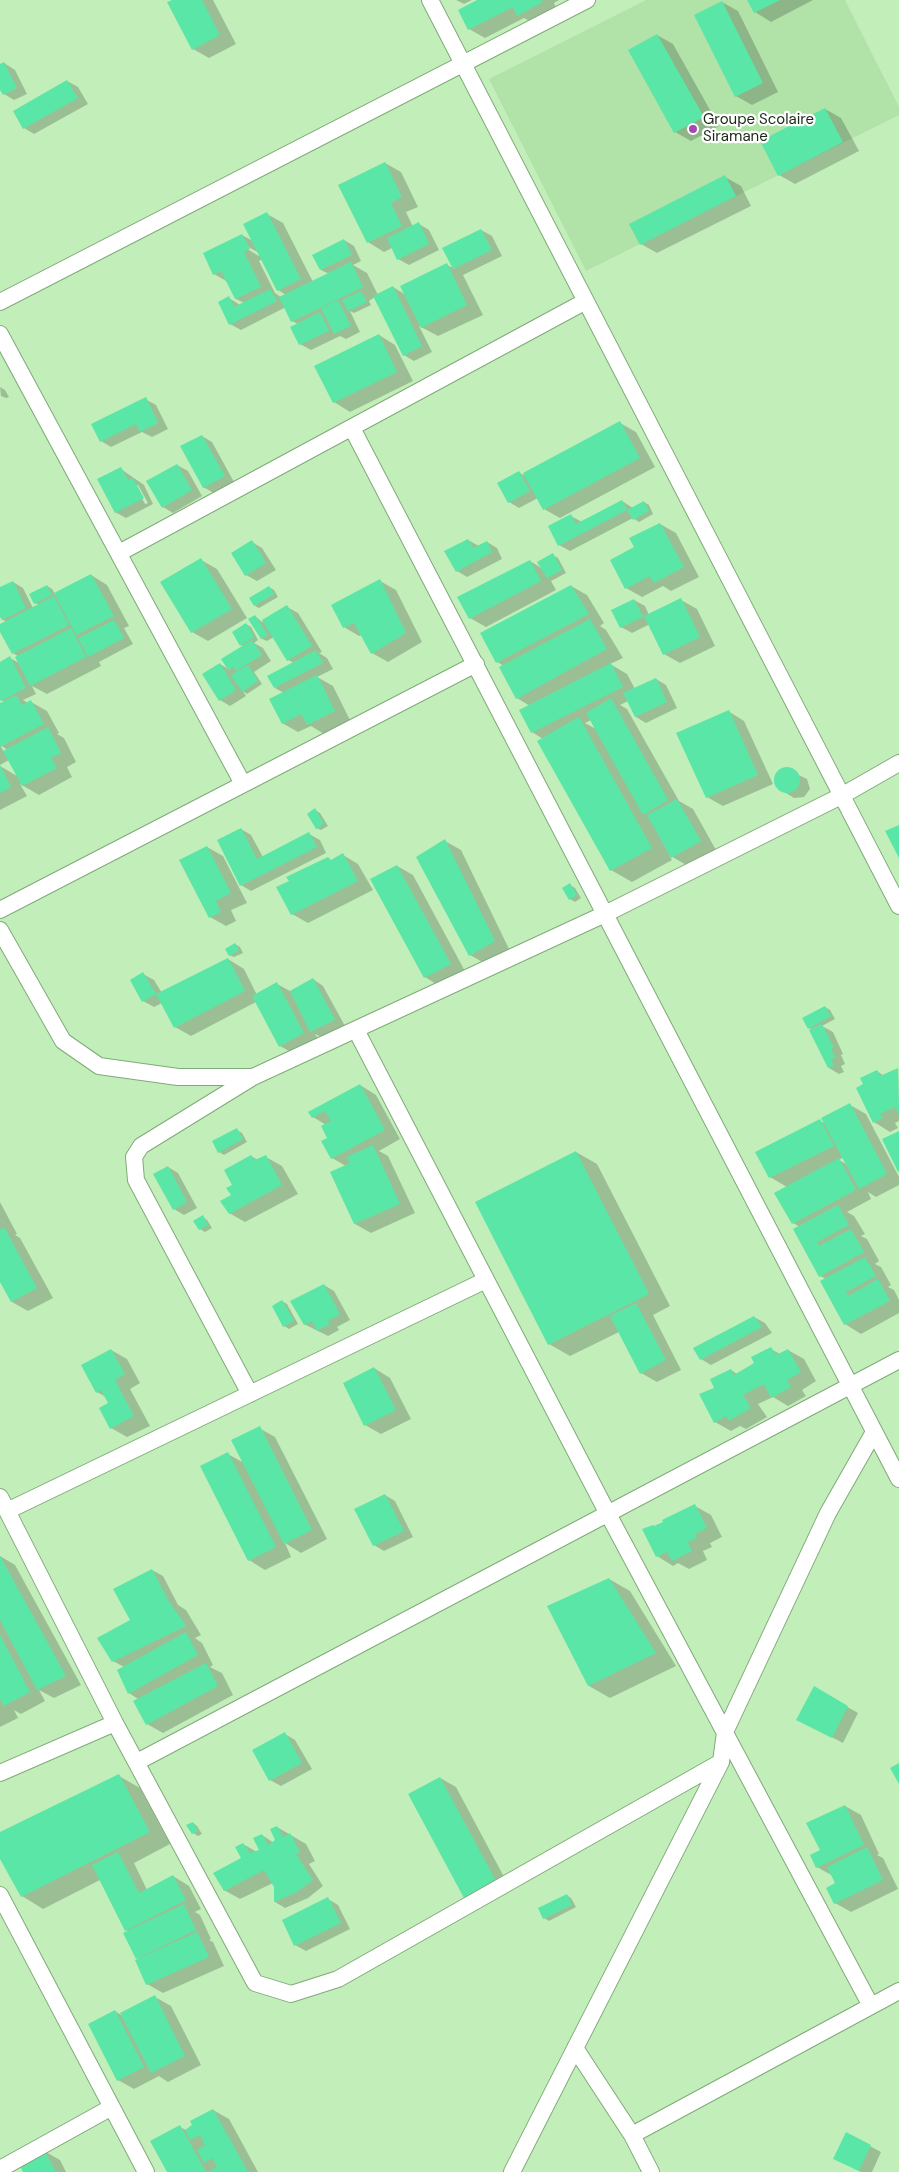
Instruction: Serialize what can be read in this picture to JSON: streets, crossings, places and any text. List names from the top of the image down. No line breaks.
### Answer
{"places":["Groupe Scolaire Siramane"]}
